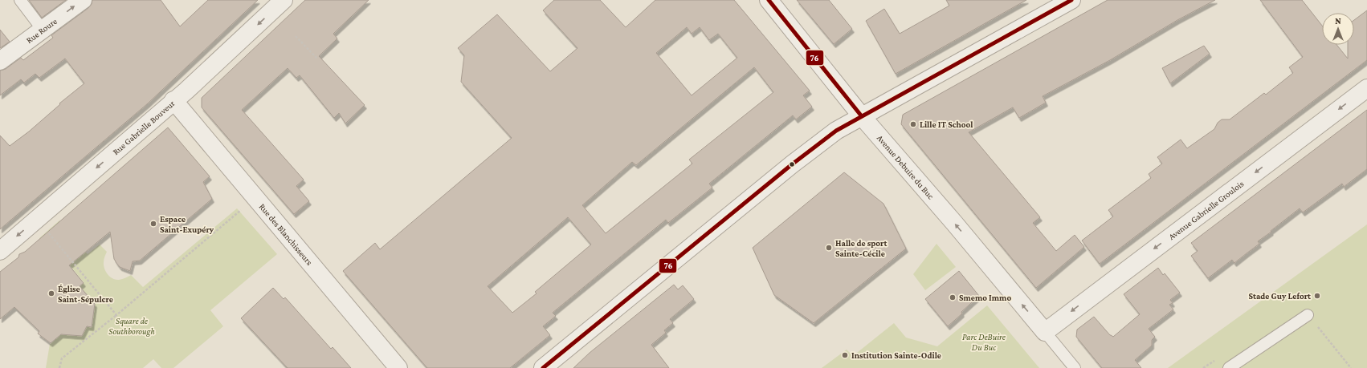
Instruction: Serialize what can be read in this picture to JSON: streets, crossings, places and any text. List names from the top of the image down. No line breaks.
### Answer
{"streets":{"street":["Rue Roure","Rue Gabrielle Bouveur","Avenue Debuire du Buc","Avenue Gabrielle Groulois","Rue des Blanchisseurs"]},"crossings":[["Rue Gabrielle Bouveur","Rue des Blanchisseurs"],["Avenue Debuire du Buc","Avenue Gabrielle Groulois"]],"one_way":["Rue Roure","Rue Gabrielle Bouveur","Avenue Debuire du Buc","Avenue Gabrielle Groulois"],"parks":["Square de Southborough","Parc DeBuire Du Buc"],"places":["Lille IT School","Espace Saint-Exupéry","Halle de sport Sainte-Cécile","Église Saint-Sépulcre","Stade Guy Lefort","Smemo Immo","Institution Sainte-Odile"],"lines":["transit line 76"],"north":"top"}
